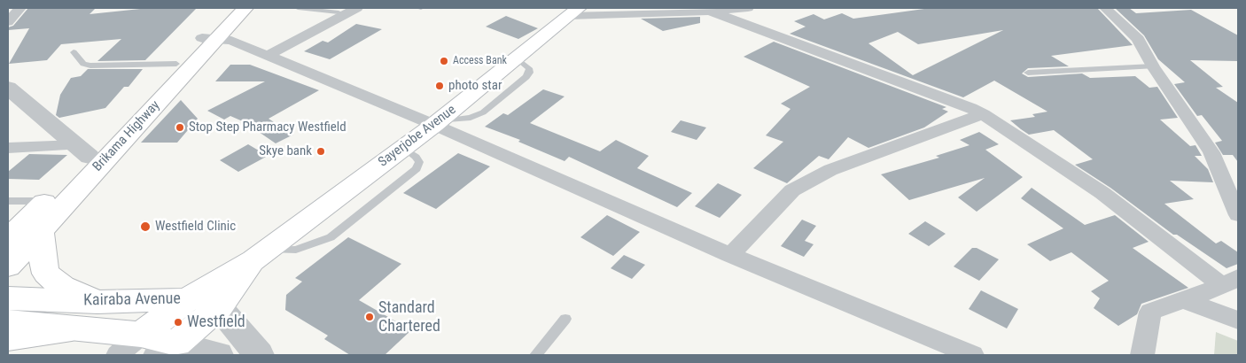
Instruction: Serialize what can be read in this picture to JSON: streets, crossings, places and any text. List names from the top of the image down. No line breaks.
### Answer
{"streets":{"main road":["Brikama Highway","Sayerjobe Avenue","Kairaba Avenue"]},"crossings":[["Sayerjobe Avenue","Kairaba Avenue"]],"places":["Access Bank","photo star","Stop Step Pharmacy Westfield","Skye bank","Westfield Clinic","Standard Chartered","Westfield"]}
